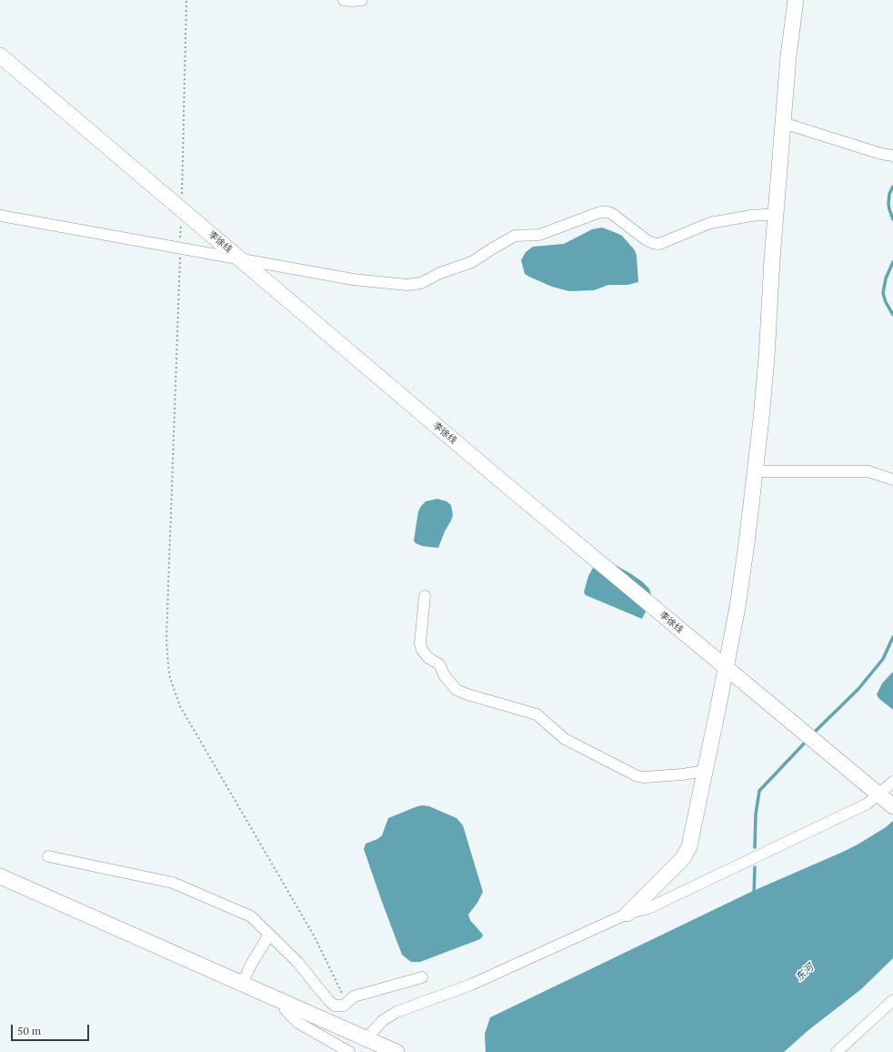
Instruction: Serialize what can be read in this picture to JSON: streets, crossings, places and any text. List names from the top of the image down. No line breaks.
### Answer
{"streets":{"main road":["李徐线"]},"water":["东河"],"scale_bar":"50 m"}
